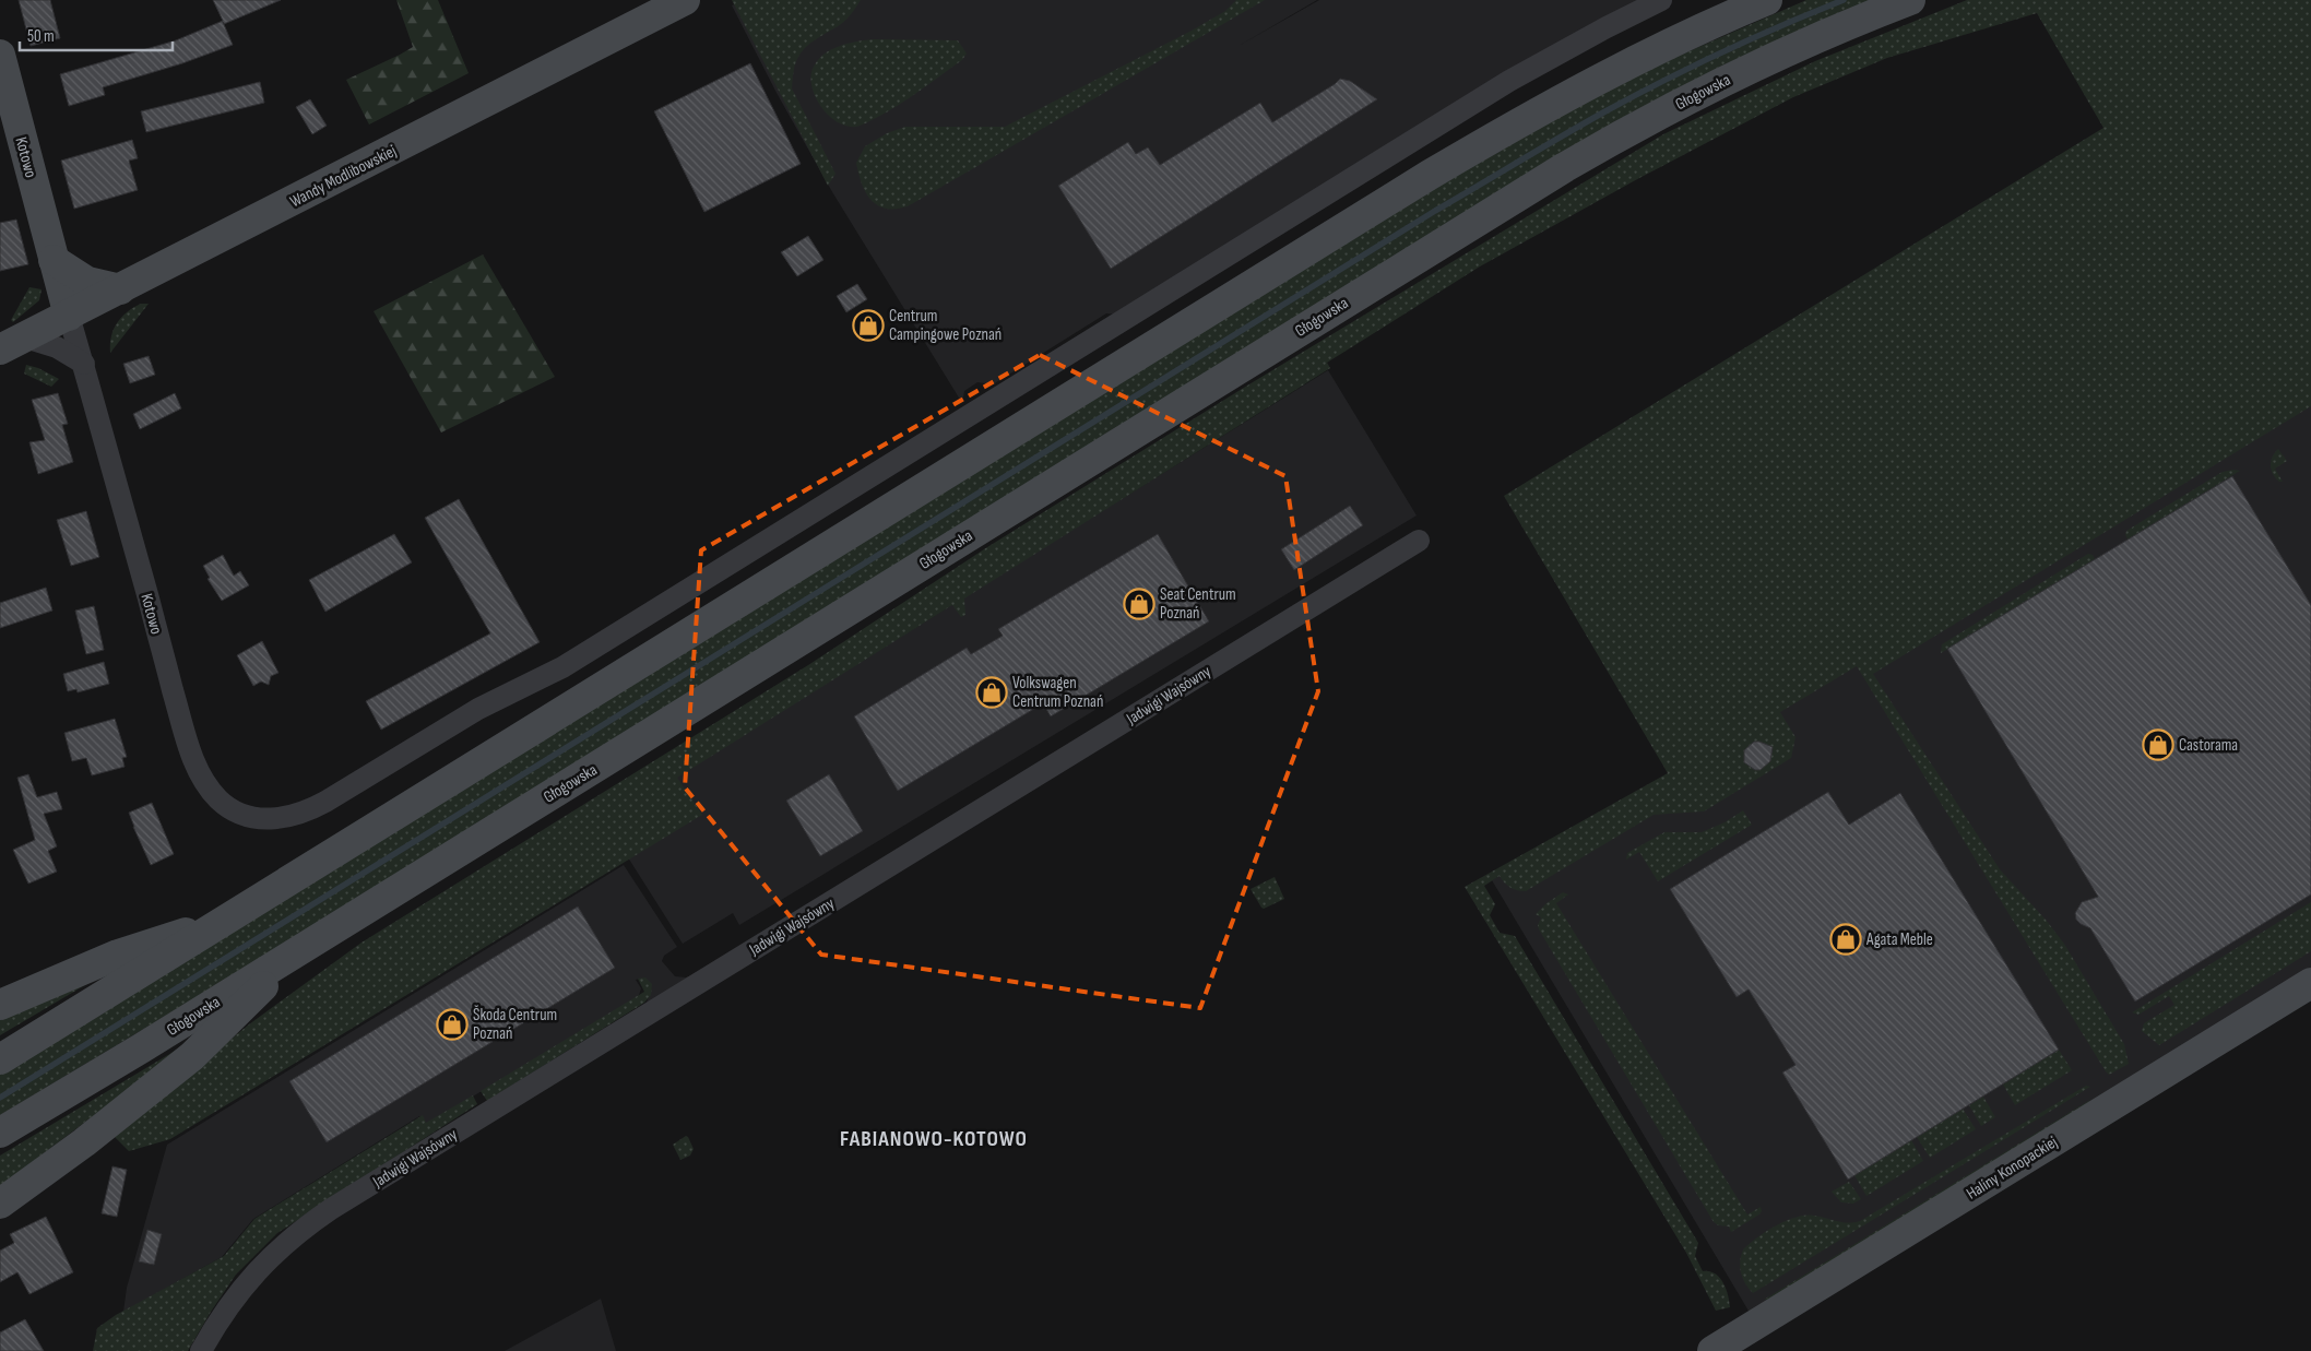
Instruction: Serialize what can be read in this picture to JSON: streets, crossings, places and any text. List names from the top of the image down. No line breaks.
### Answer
{"streets":{"main road":["Głogowska","Kotowo","Wandy Modlibowskiej","Haliny Konopackiej"],"street":["Jadwigi Wajsówny"]},"crossings":[["Kotowo","Wandy Modlibowskiej"]],"districts":["FABIANOWO-KOTOWO"],"places":{"shop":["Centrum Campingowe Poznań","Seat Centrum Poznań","Volkswagen Centrum Poznań","Castorama","Agata Meble","Škoda Centrum Poznań"]},"scale_bar":"50 m"}
